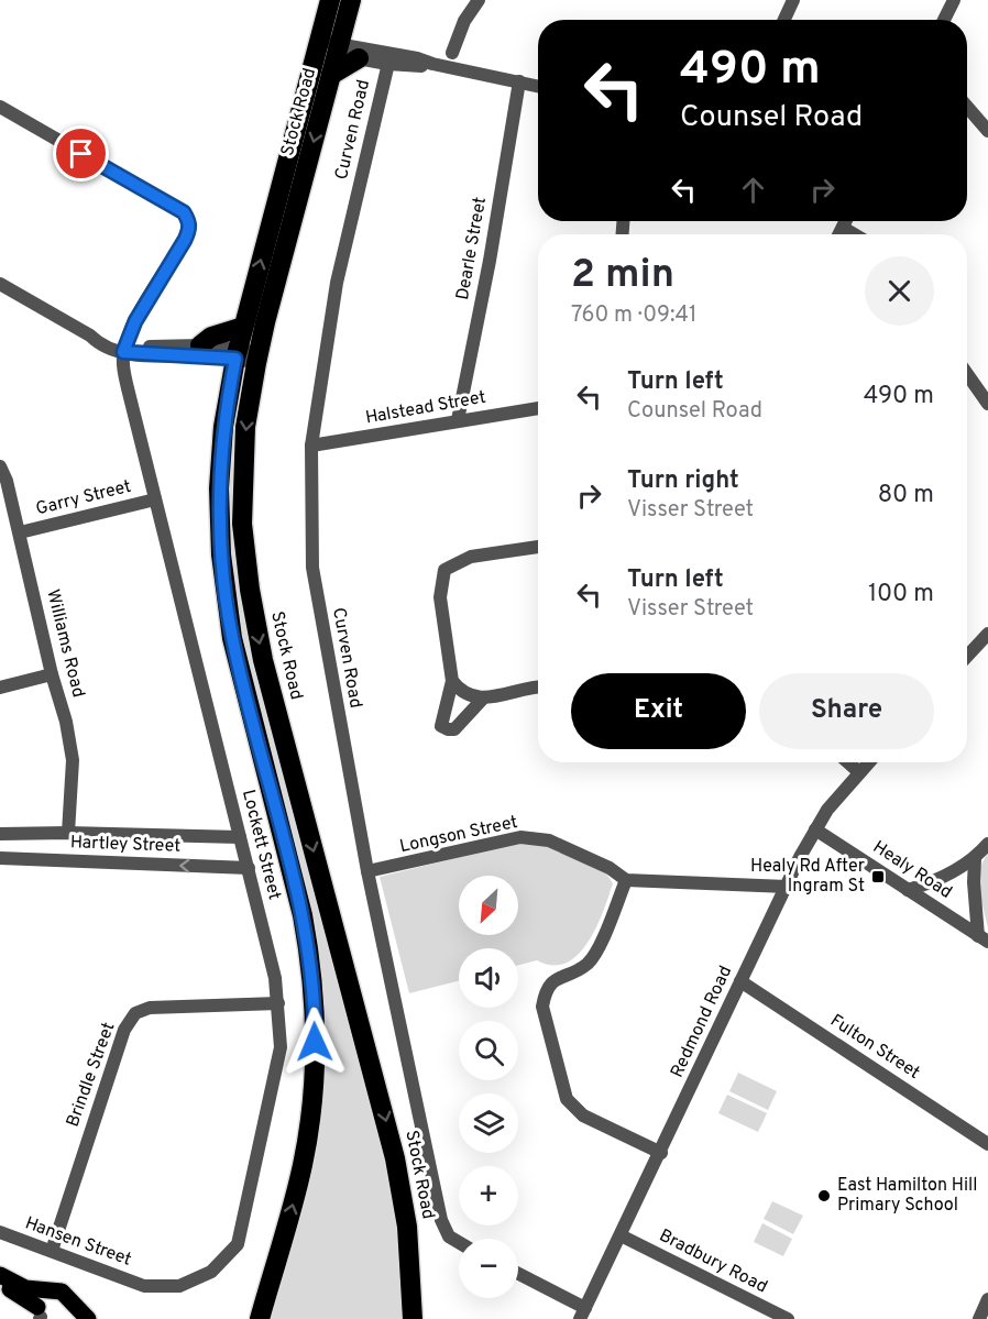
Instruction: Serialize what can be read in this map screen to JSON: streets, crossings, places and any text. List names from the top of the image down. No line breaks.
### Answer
{"streets":{"highway":["Stock Road"],"street":["Curven Road","Dearle Street","Halstead Street","Garry Street","Williams Road","Longson Street","Hartley Street","Lockett Street","Healy Road","Redmond Road","Fulton Street","Brindle Street","Hansen Street","Bradbury Road"]},"crossings":[["Curven Road","Halstead Street"],["Curven Road","Longson Street"],["Dearle Street","Halstead Street"],["Garry Street","Williams Road"],["Garry Street","Lockett Street"],["Williams Road","Hartley Street"],["Longson Street","Redmond Road"],["Hartley Street","Lockett Street"],["Lockett Street","Brindle Street"],["Lockett Street","Hansen Street"],["Healy Road","Redmond Road"],["Redmond Road","Fulton Street"],["Redmond Road","Bradbury Road"],["Brindle Street","Hansen Street"]],"places":{"transit":["Healy Rd After Ingram St"],"other":["East Hamilton Hill Primary School"]},"north":"bottom left","page":{"turn":["490 m","Counsel Road"],"heading":["2 min","760 m · 09:41"],"list":[{"name":"Turn left","note":"Counsel Road","value":"490 m"},{"name":"Turn right","note":"Visser Street","value":"80 m"},{"name":"Turn left","note":"Visser Street","value":"100 m"}],"buttons":["Exit","Share"],"map_buttons":["+","−"]}}
